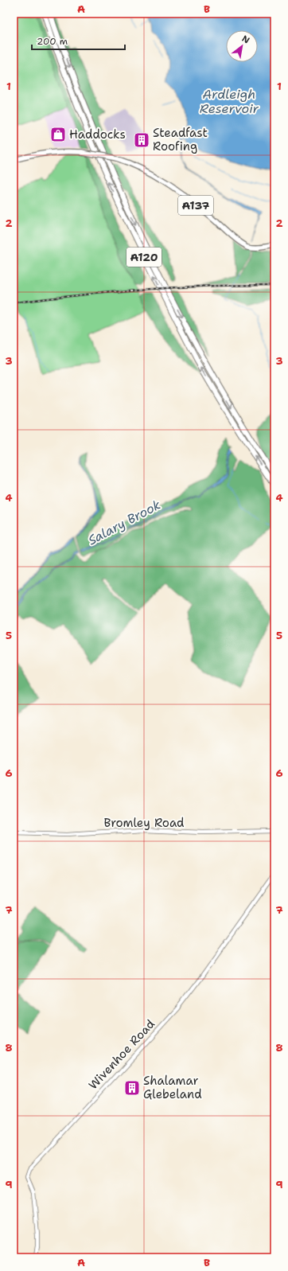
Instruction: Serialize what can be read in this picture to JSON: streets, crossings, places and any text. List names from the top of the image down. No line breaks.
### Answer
{"streets":{"highway":["A120"],"main road":["A137"],"street":["Bromley Road","Wivenhoe Road"]},"water":["Ardleigh Reservoir","Salary Brook"],"places":{"shop":["Haddocks"],"building":["Steadfast Roofing","Shalamar Glebeland"]},"scale_bar":"200 m","north":"top right","grid":{"columns":["A","B"],"rows":["1","2","3","4","5","6","7","8","9"]}}
